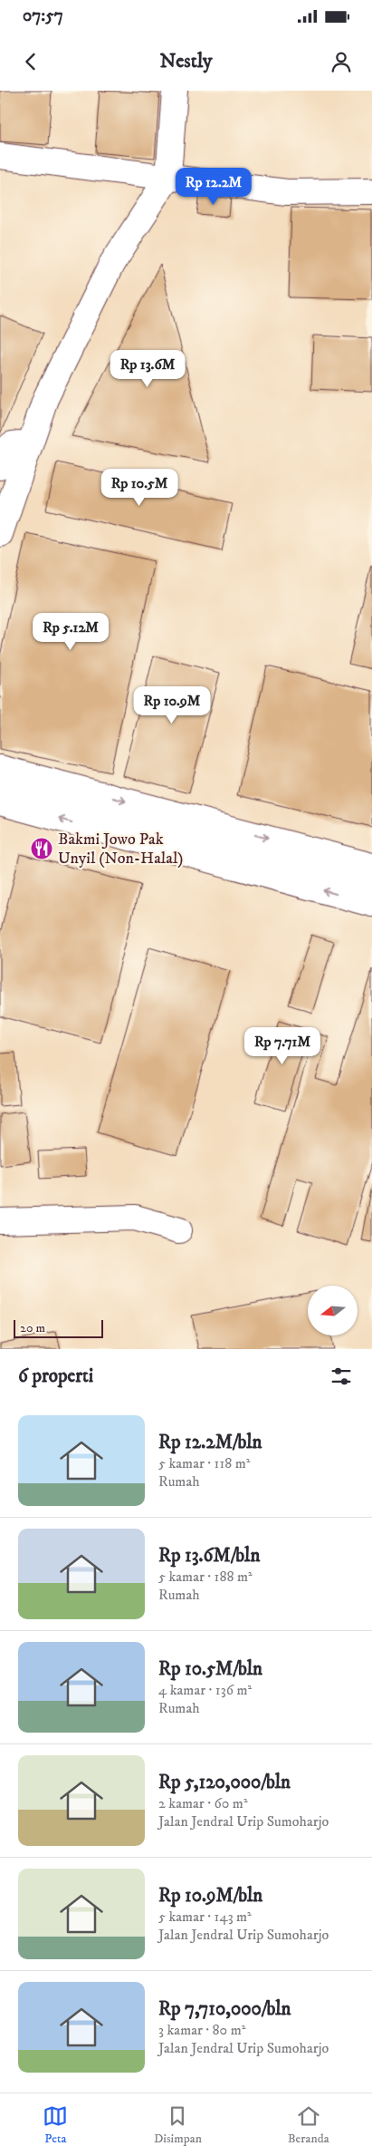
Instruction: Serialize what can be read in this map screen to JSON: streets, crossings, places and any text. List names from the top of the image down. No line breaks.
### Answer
{"places":{"restaurant":["Bakmi Jowo Pak Unyil (Non-Halal)"]},"scale_bar":"20 m","north":"left","page":{"status":"07:57","header":"Nestly","price":["Rp 12.2M","Rp 13.6M","Rp 10.5M","Rp 5.12M","Rp 10.9M","Rp 7.71M"],"scale":"20 m","heading":"6 properti","list":[{"name":"Rp 12.2M/bln","note":"5 kamar · 118 m² · Rumah"},{"name":"Rp 13.6M/bln","note":"5 kamar · 188 m² · Rumah"},{"name":"Rp 10.5M/bln","note":"4 kamar · 136 m² · Rumah"},{"name":"Rp 5,120,000/bln","note":"2 kamar · 60 m² · Jalan Jendral Urip Sumoharjo"},{"name":"Rp 10.9M/bln","note":"5 kamar · 143 m² · Jalan Jendral Urip Sumoharjo"},{"name":"Rp 7,710,000/bln","note":"3 kamar · 80 m² · Jalan Jendral Urip Sumoharjo"}],"tabs":["Peta","Disimpan","Beranda"]}}
